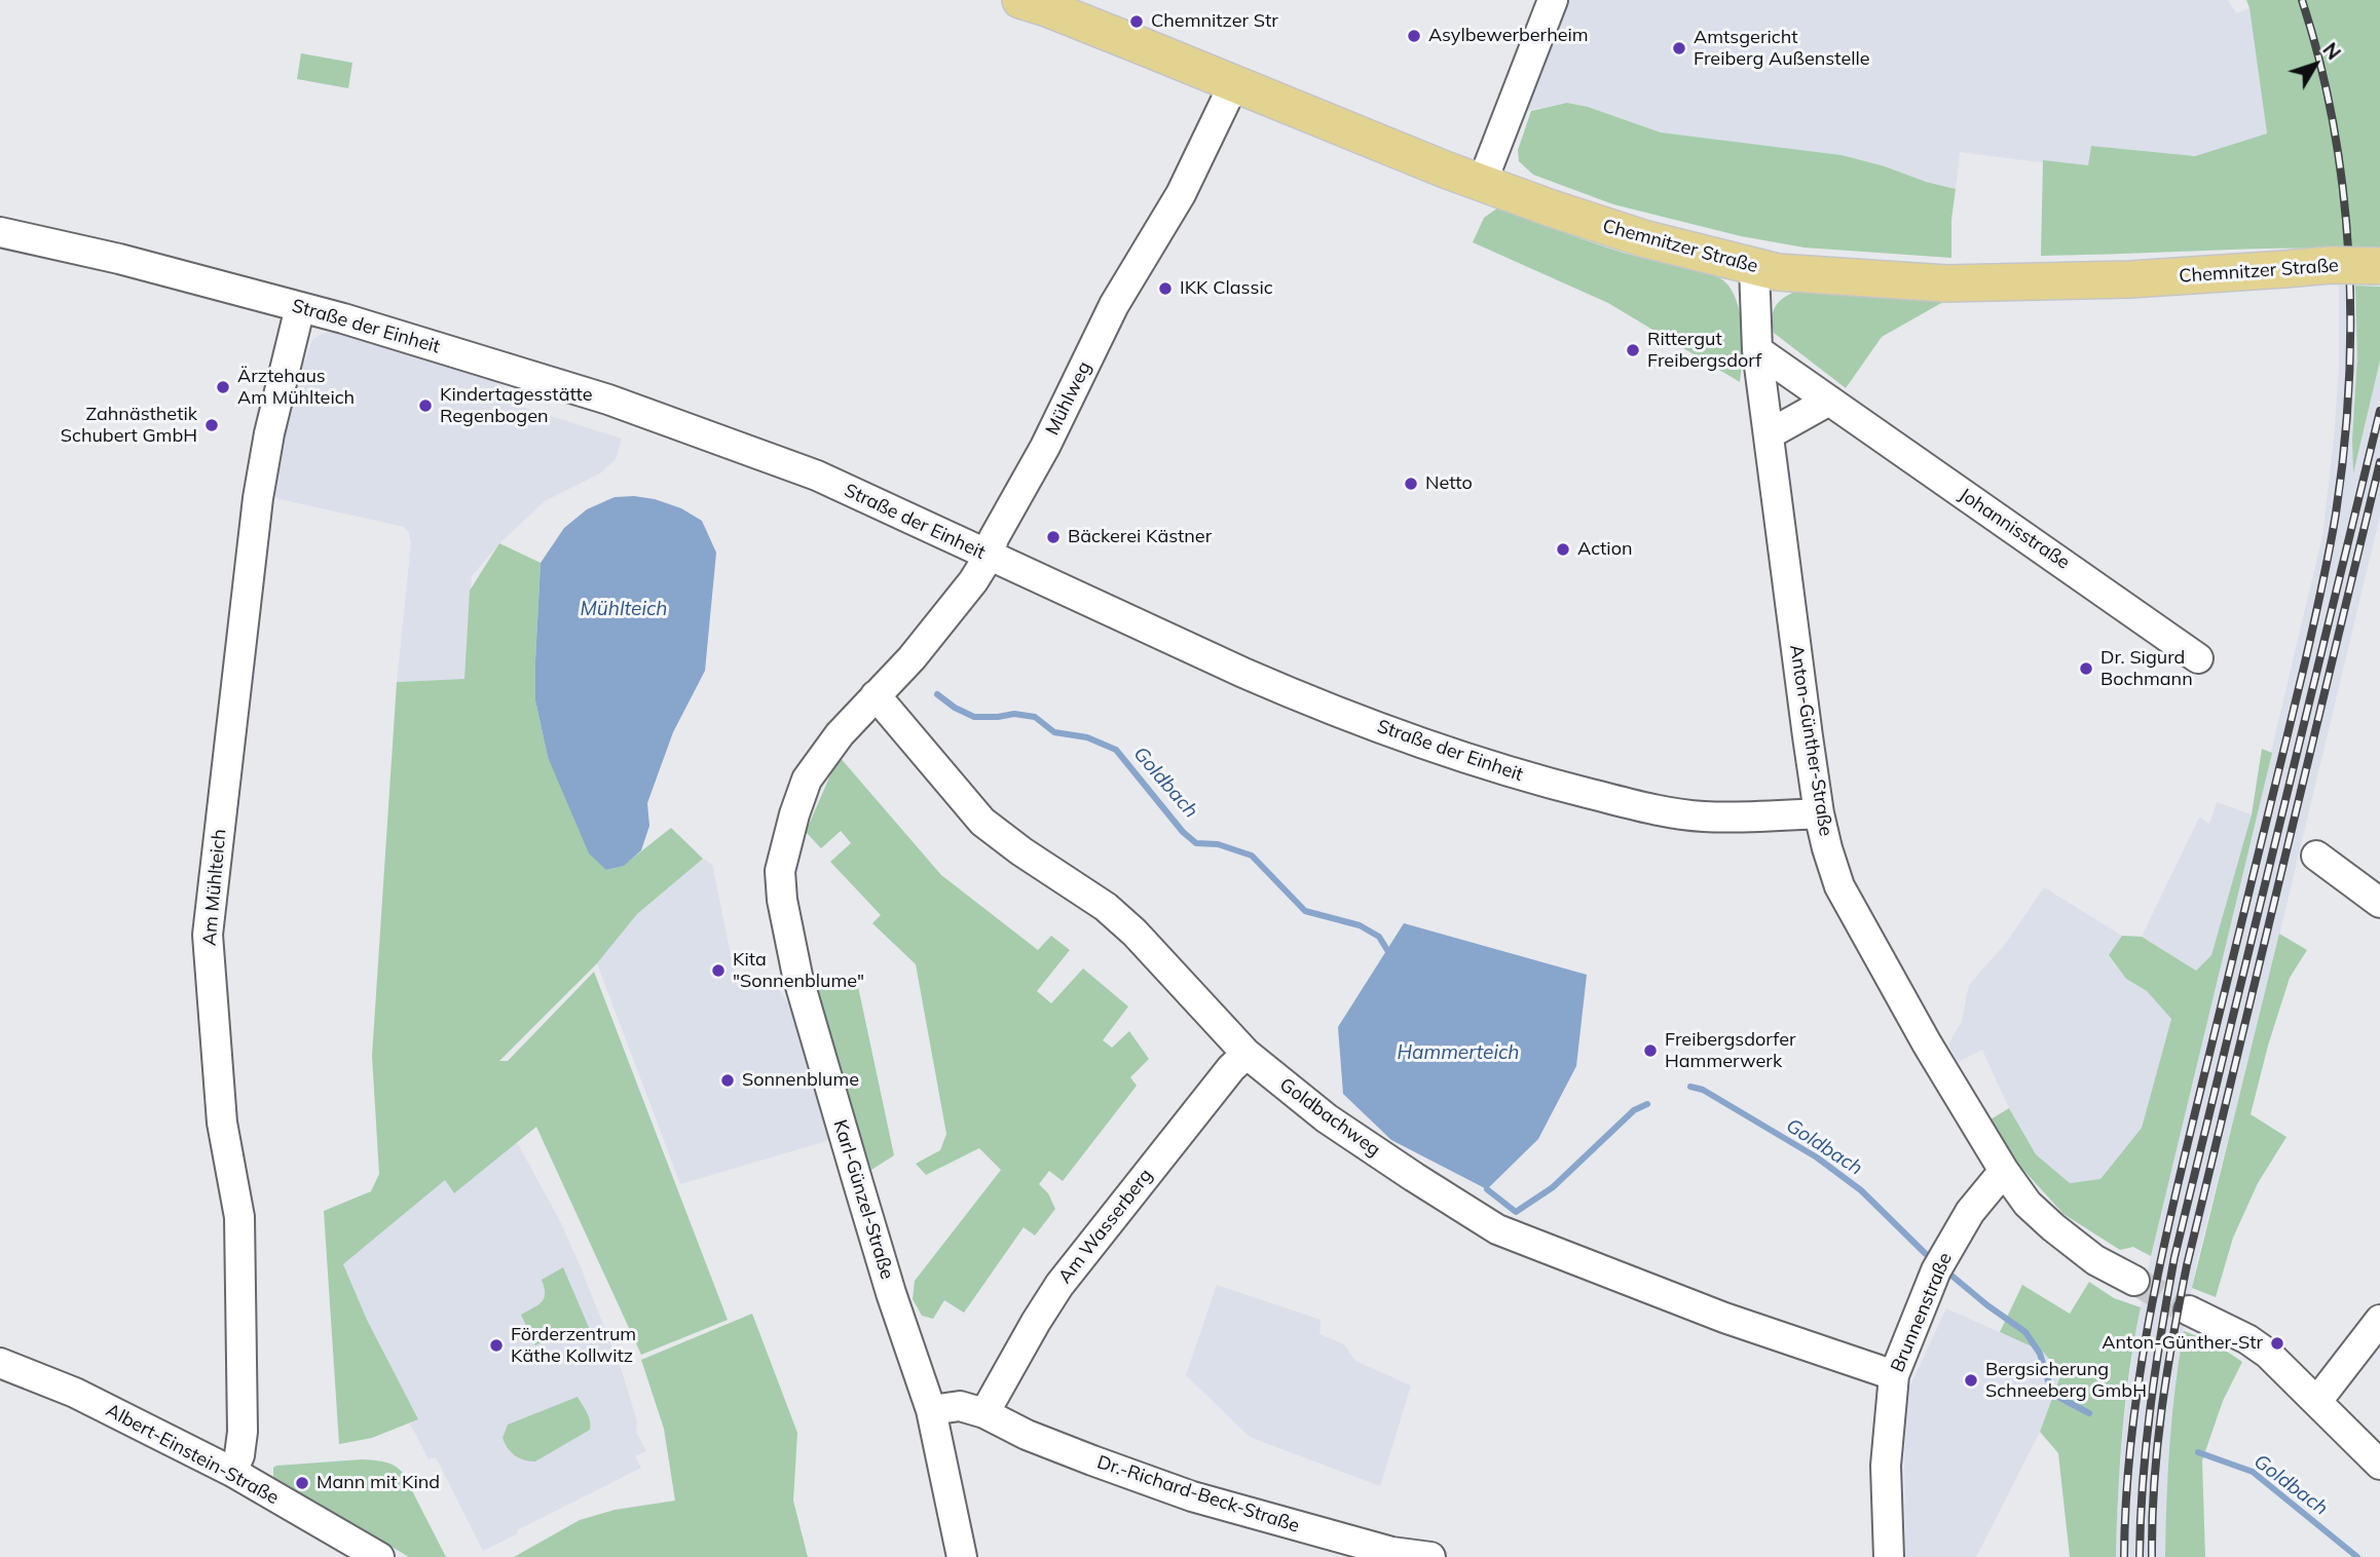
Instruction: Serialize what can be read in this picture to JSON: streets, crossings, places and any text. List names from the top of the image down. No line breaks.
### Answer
{"streets":{"main road":["Chemnitzer Straße"],"street":["Straße der Einheit","Mühlweg","Johannisstraße","Anton-Günther-Straße","Am Mühlteich","Goldbachweg","Karl-Günzel-Straße","Am Wasserberg","Brunnenstraße","Albert-Einstein-Straße","Dr.-Richard-Beck-Straße"]},"crossings":[["Chemnitzer Straße","Mühlweg"],["Chemnitzer Straße","Anton-Günther-Straße"],["Straße der Einheit","Mühlweg"],["Straße der Einheit","Anton-Günther-Straße"],["Straße der Einheit","Am Mühlteich"],["Mühlweg","Goldbachweg"],["Mühlweg","Karl-Günzel-Straße"],["Johannisstraße","Anton-Günther-Straße"],["Anton-Günther-Straße","Brunnenstraße"],["Am Mühlteich","Albert-Einstein-Straße"],["Goldbachweg","Karl-Günzel-Straße"],["Goldbachweg","Am Wasserberg"],["Goldbachweg","Brunnenstraße"],["Karl-Günzel-Straße","Dr.-Richard-Beck-Straße"],["Am Wasserberg","Dr.-Richard-Beck-Straße"]],"water":["Mühlteich","Goldbach","Hammerteich"],"places":["Chemnitzer Str","Asylbewerberheim","Amtsgericht Freiberg Außenstelle","IKK Classic","Rittergut Freibergsdorf","Ärztehaus Am Mühlteich","Kindertagesstätte Regenbogen","Zahnästhetik Schubert GmbH","Netto","Bäckerei Kästner","Action","Dr. Sigurd Bochmann","Kita \"Sonnenblume\"","Freibergsdorfer Hammerwerk","Sonnenblume","Anton-Günther-Str","Förderzentrum Käthe Kollwitz","Bergsicherung Schneeberg GmbH","Mann mit Kind"],"north":"top right"}
